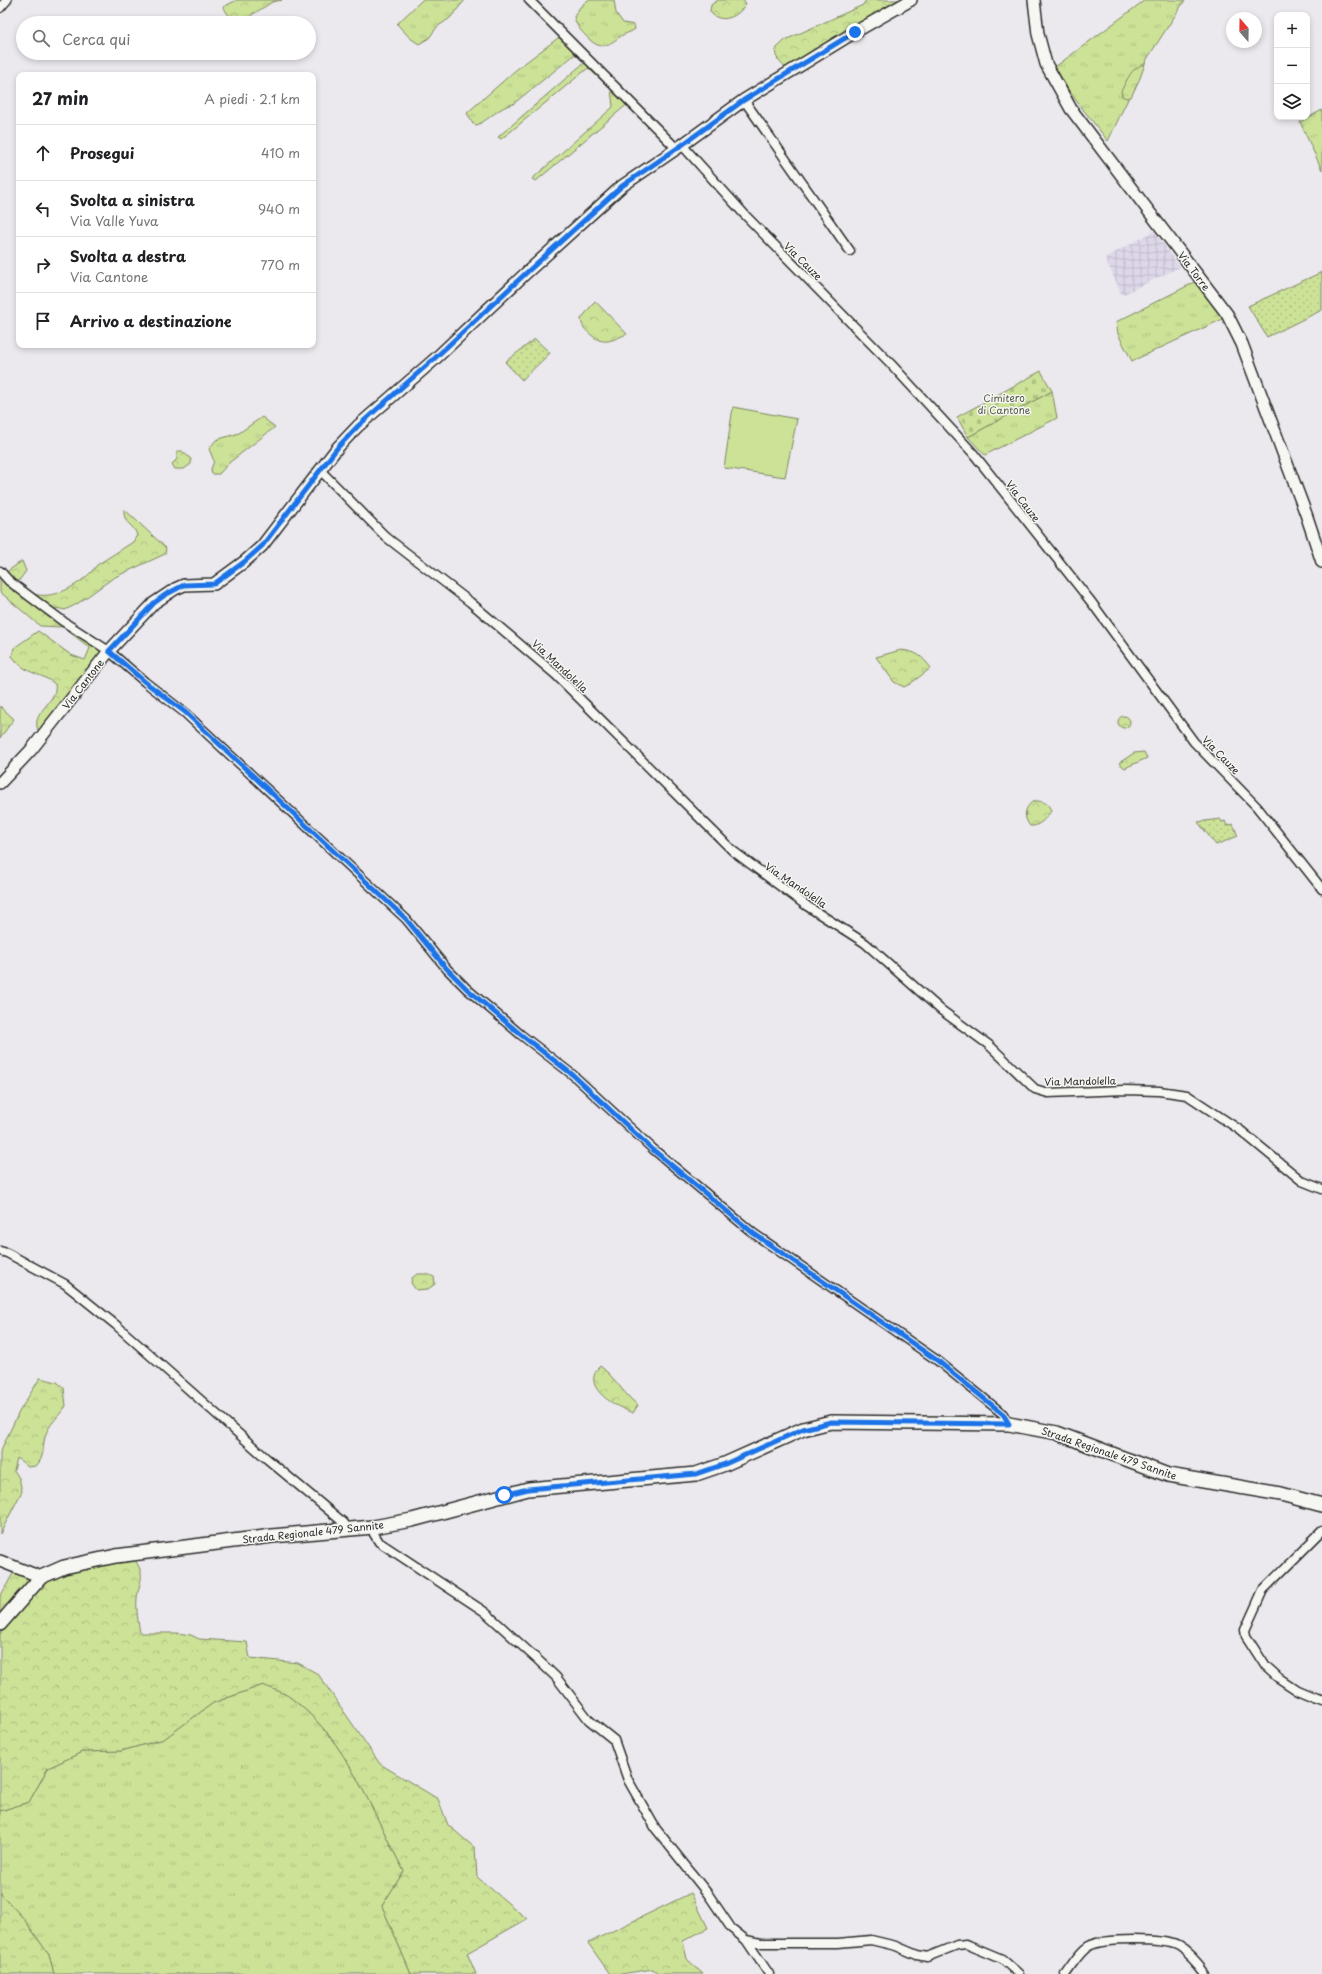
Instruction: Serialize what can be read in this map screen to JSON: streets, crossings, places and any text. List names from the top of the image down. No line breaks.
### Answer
{"streets":{"main road":["Via Torre","Via Cantone","Strada Regionale 479 Sannite"],"street":["Via Cauze","Via Mandolella"]},"crossings":[["Via Cauze","Via Cantone"],["Via Mandolella","Via Cantone"]],"parks":["Cimitero di Cantone"],"north":"top","page":{"map_buttons":["+","−"],"search":"Cerca qui","heading":["27 min","A piedi · 2.1 km"],"list":[["Prosegui","410 m"],["Svolta a sinistra","Via Valle Yuva","940 m"],["Svolta a destra","Via Cantone","770 m"],"Arrivo a destinazione"]}}
